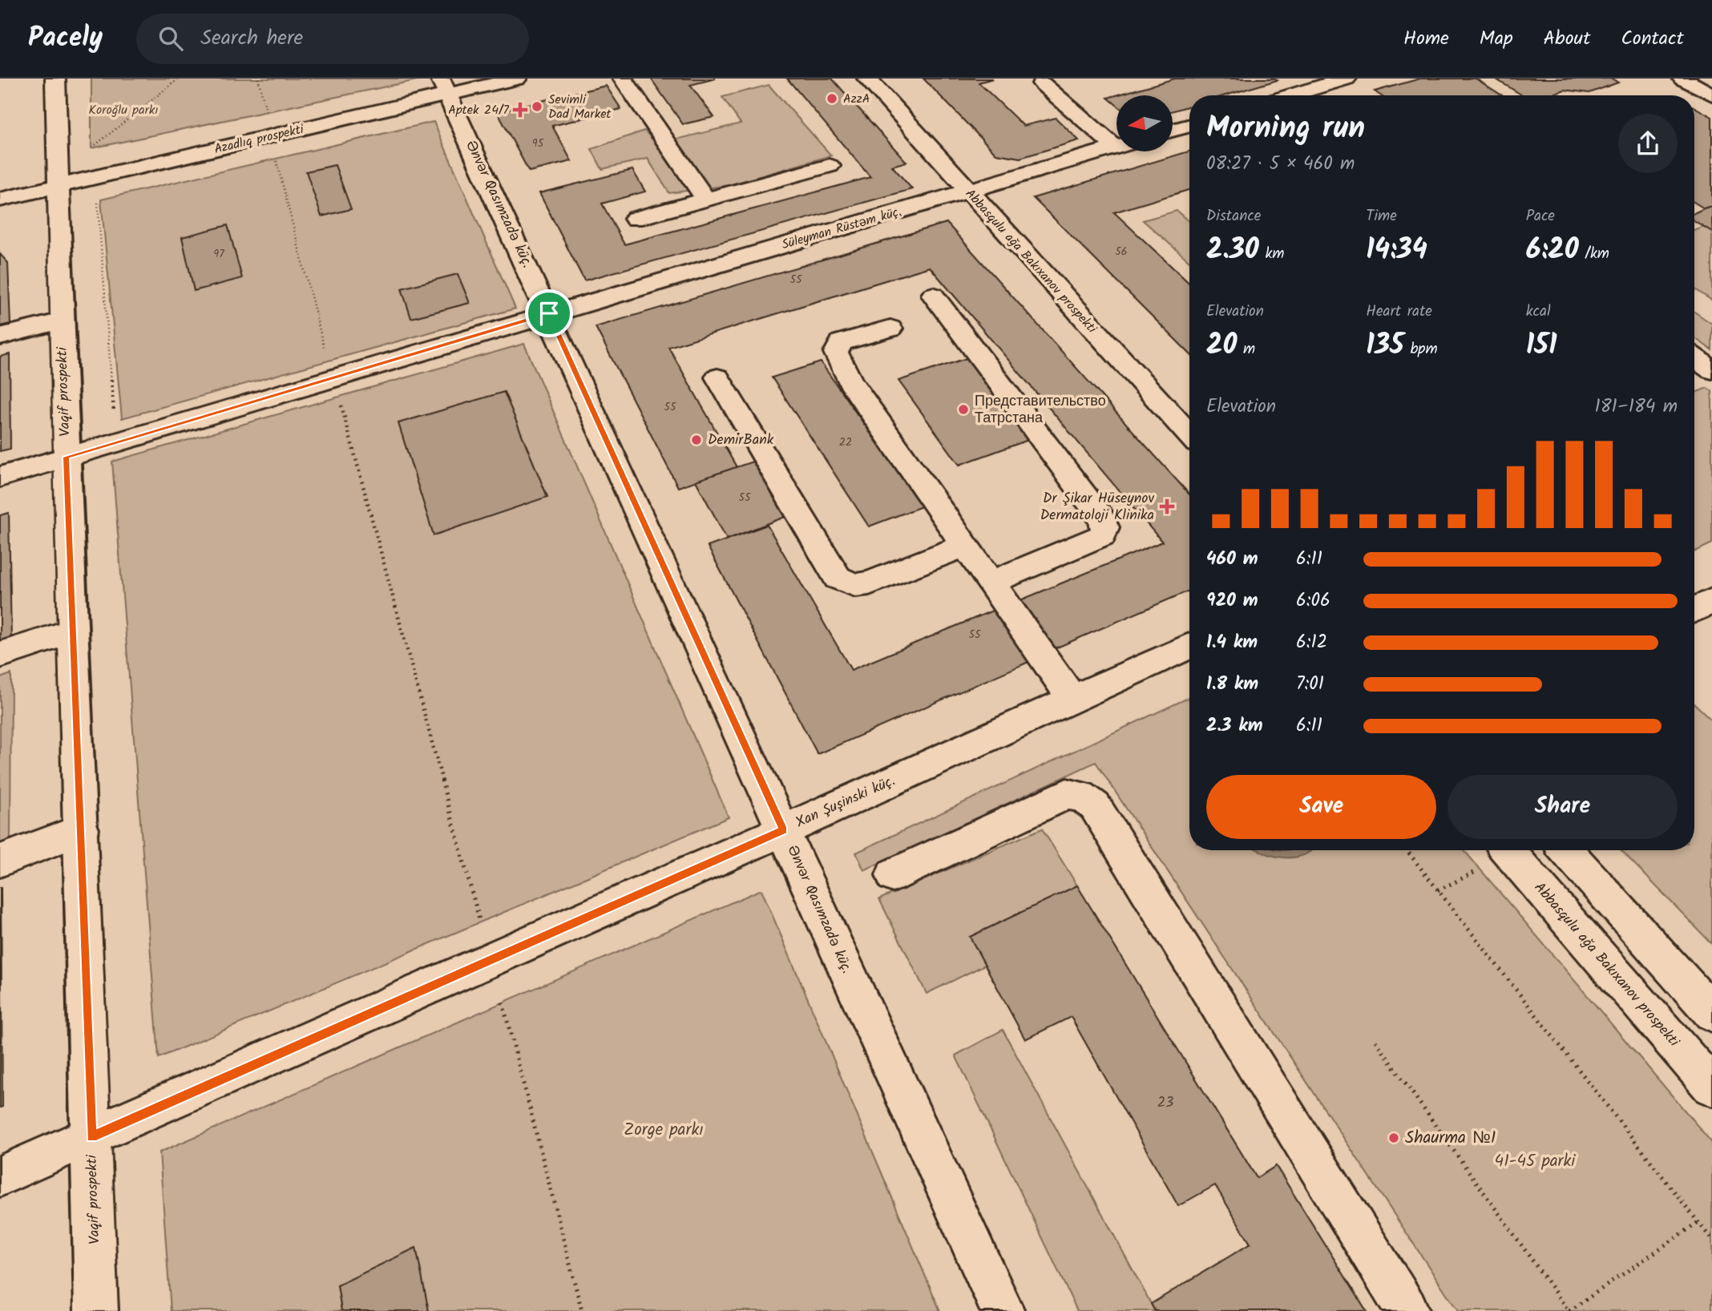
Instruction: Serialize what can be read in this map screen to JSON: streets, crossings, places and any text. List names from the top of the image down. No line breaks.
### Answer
{"streets":{"main road":["Azadlıq prospekti","Ənvər Qasımzadə küç.","Süleyman Rüstəm küç.","Abbasqulu ağa Bakıxanov prospekti","Vaqif prospekti","Xan Şuşinski küç."]},"crossings":[["Azadlıq prospekti","Ənvər Qasımzadə küç."],["Azadlıq prospekti","Vaqif prospekti"],["Ənvər Qasımzadə küç.","Süleyman Rüstəm küç."],["Ənvər Qasımzadə küç.","Xan Şuşinski küç."],["Süleyman Rüstəm küç.","Abbasqulu ağa Bakıxanov prospekti"],["Süleyman Rüstəm küç.","Vaqif prospekti"],["Vaqif prospekti","Xan Şuşinski küç."]],"parks":["Koroğlu parkı","Zorge parkı","41-45 parki"],"places":{"other":["AzzA","Sevimli Dad Market","Представительство Татрстана","DemirBank","Shaurma №1"],"health":["Aptek 24/7","Dr Şikar Hüseynov Dermatoloji Klinika"]},"house_numbers":["95","56","97","55","55","22","55","55","23"],"north":"left","page":{"header":"Pacely","search":"Search here","nav":["Home","Map","About","Contact"],"heading":["Morning run","08:27 · 5 × 460 m"],"stats":[["Distance","2.30 km"],["Time","14:34"],["Pace","6:20 /km"],["Elevation","20 m"],["Heart rate","135 bpm"],["kcal","151"]],"chart":["Elevation","181–184 m"],"list":[{"name":"460 m","note":"6:11"},{"name":"920 m","note":"6:06"},{"name":"1.4 km","note":"6:12"},{"name":"1.8 km","note":"7:01"},{"name":"2.3 km","note":"6:11"}],"buttons":["Save","Share"]}}
